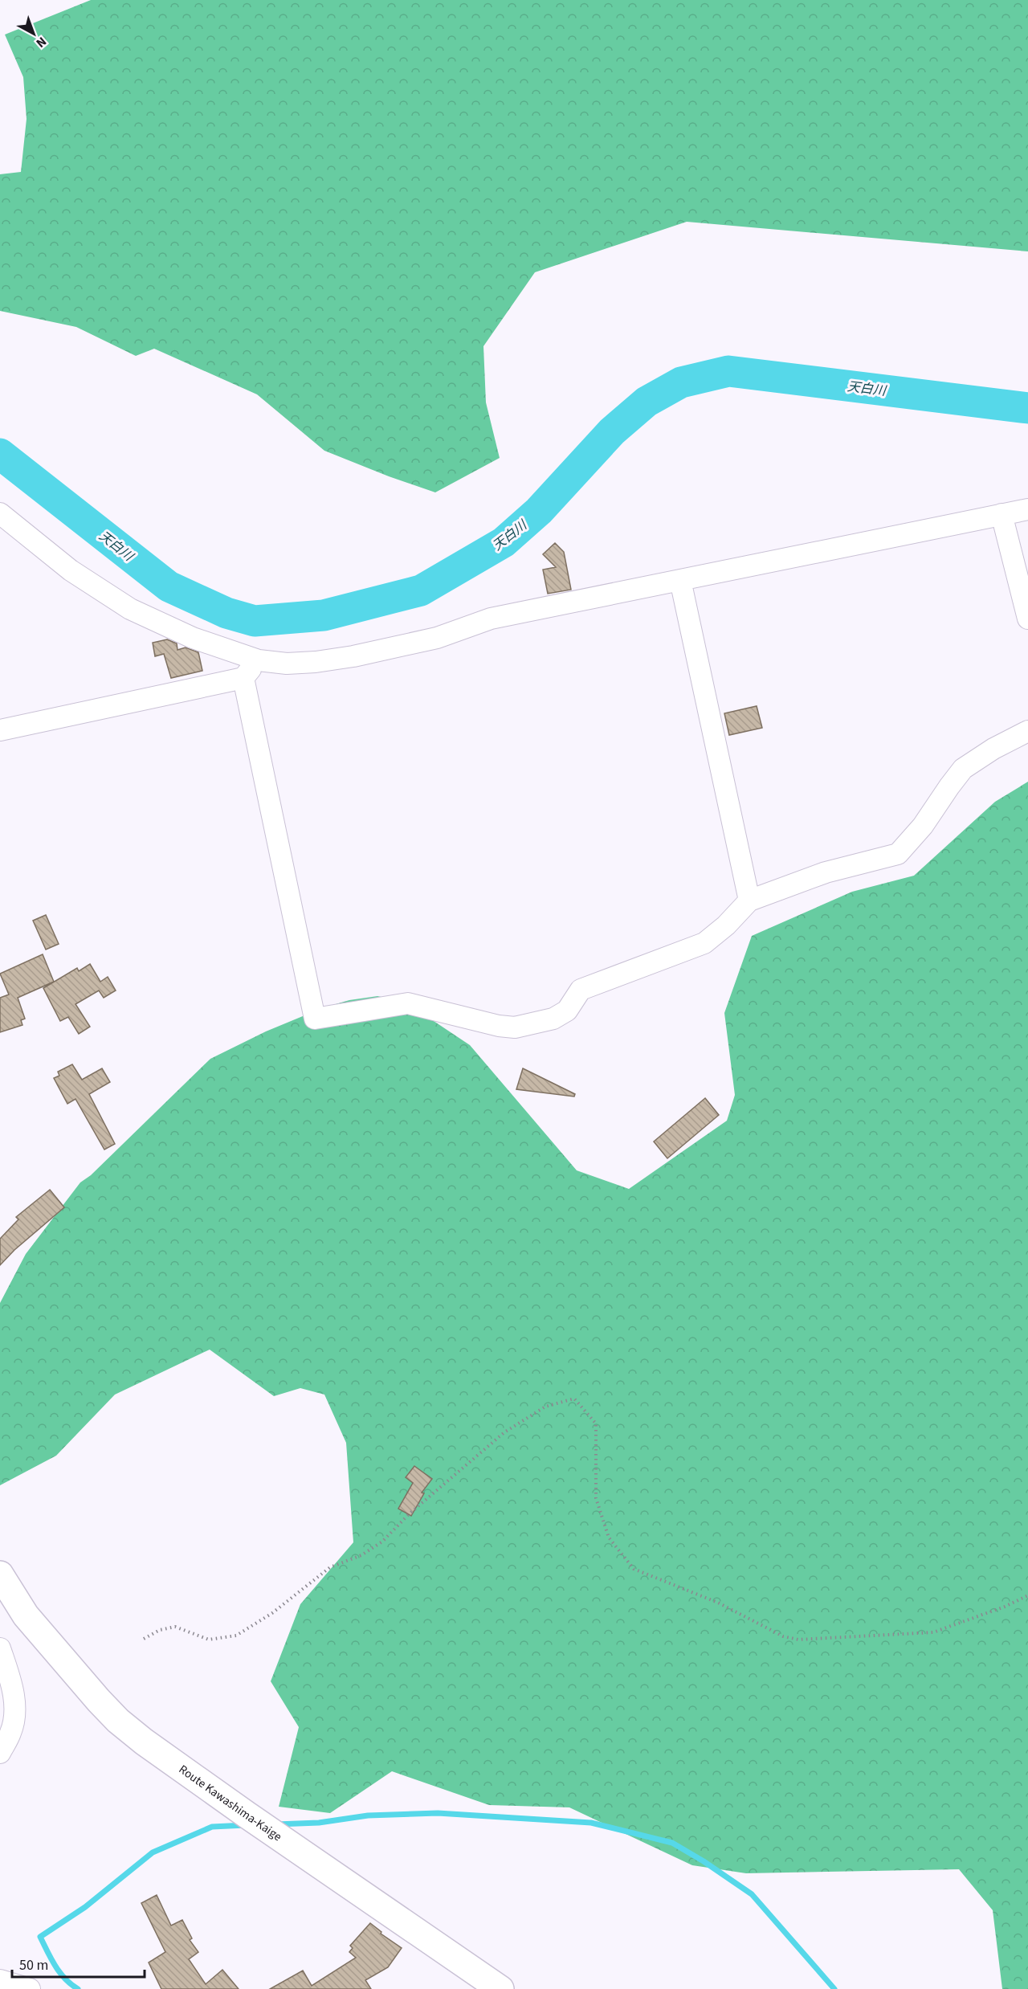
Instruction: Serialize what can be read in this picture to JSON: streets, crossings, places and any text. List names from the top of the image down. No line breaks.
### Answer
{"streets":{"main road":["Route Kawashima-Kaige"]},"water":["天白川"],"scale_bar":"50 m","north":"bottom right"}
